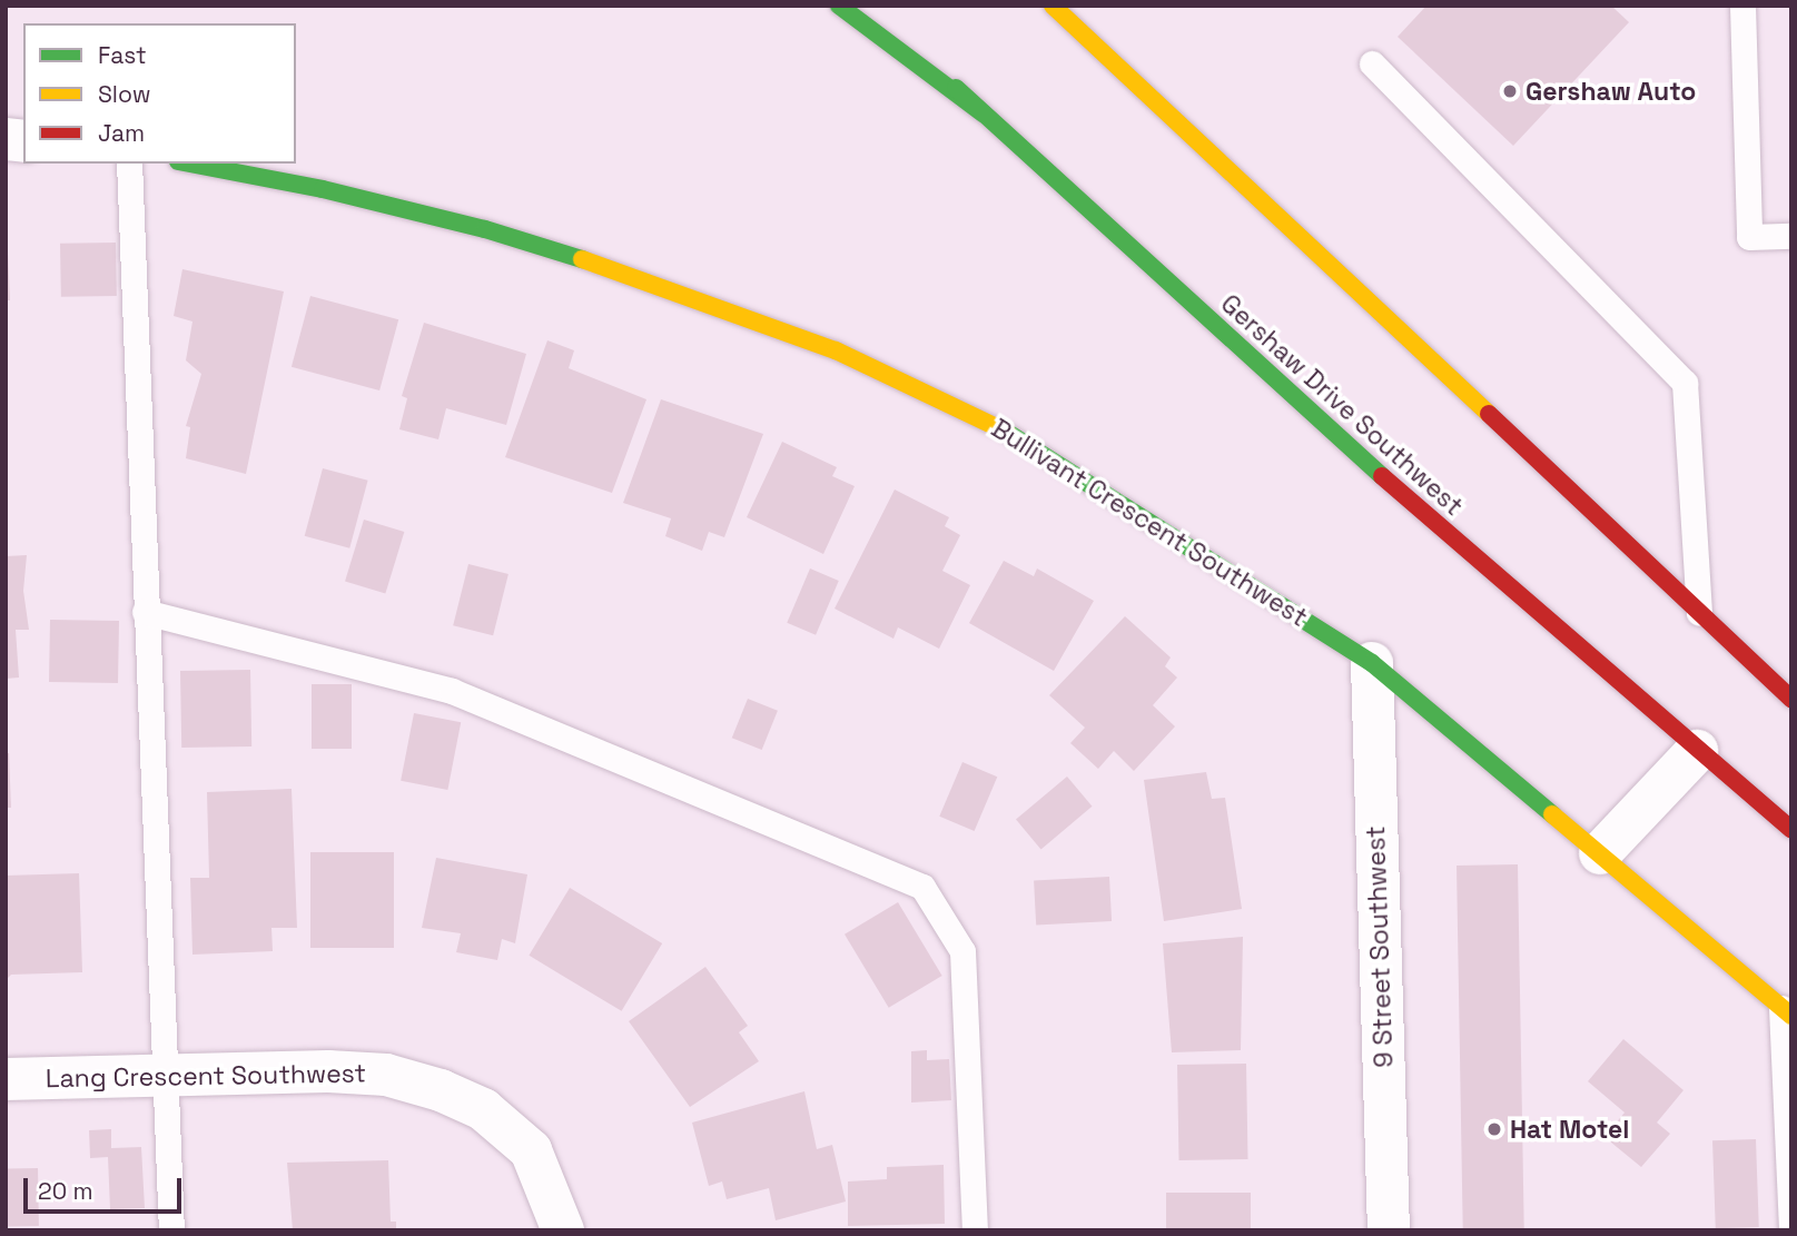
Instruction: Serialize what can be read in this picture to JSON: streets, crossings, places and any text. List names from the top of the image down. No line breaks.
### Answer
{"streets":{"main road":["Gershaw Drive Southwest","Bullivant Crescent Southwest"],"street":["9 Street Southwest","Lang Crescent Southwest"]},"crossings":[["Bullivant Crescent Southwest","9 Street Southwest"]],"places":["Gershaw Auto","Hat Motel"],"legend":["Fast","Slow","Jam"],"scale_bar":"20 m"}
